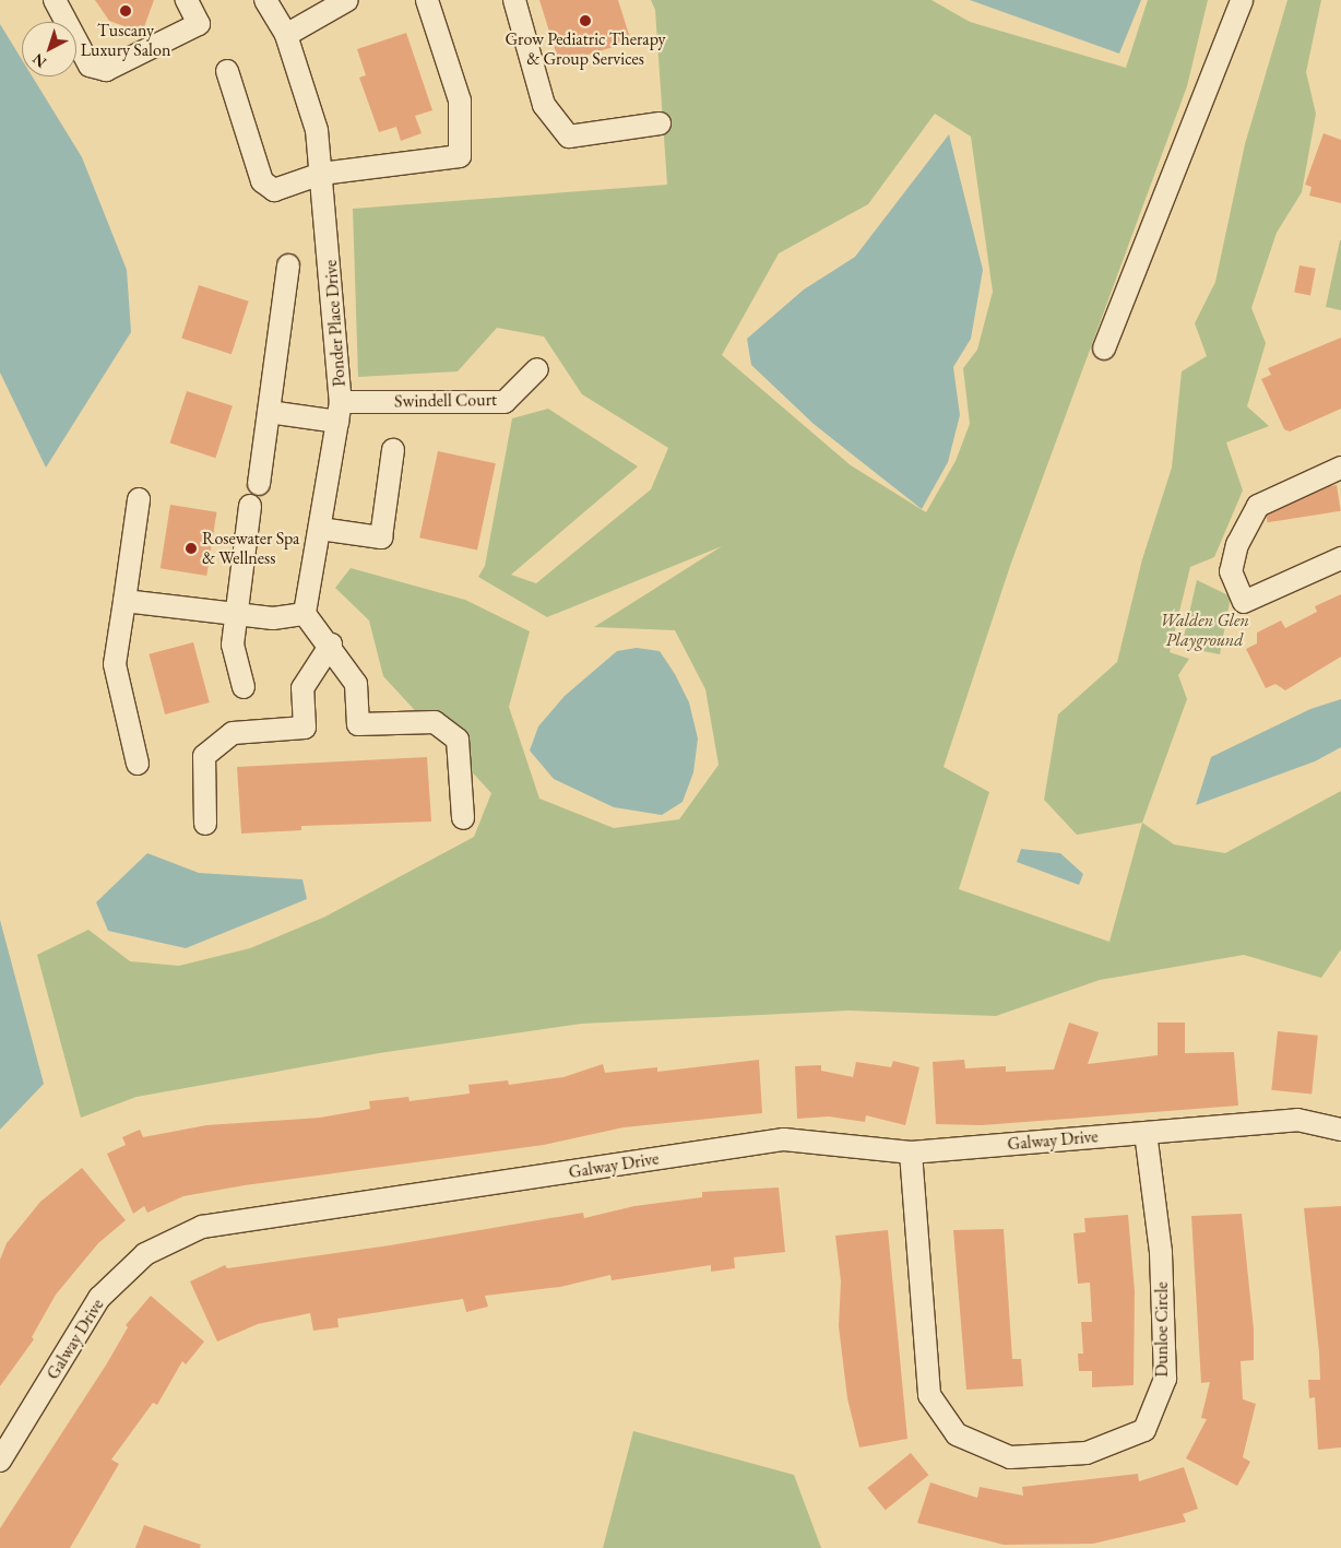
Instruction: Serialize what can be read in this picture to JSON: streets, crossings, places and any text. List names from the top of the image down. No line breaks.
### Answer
{"streets":{"street":["Ponder Place Drive","Swindell Court","Galway Drive","Dunloe Circle"]},"crossings":[["Ponder Place Drive","Swindell Court"],["Galway Drive","Dunloe Circle"]],"parks":["Walden Glen Playground"],"places":["Tuscany Luxury Salon","Grow Pediatric Therapy & Group Services","Rosewater Spa & Wellness"],"north":"bottom left"}
